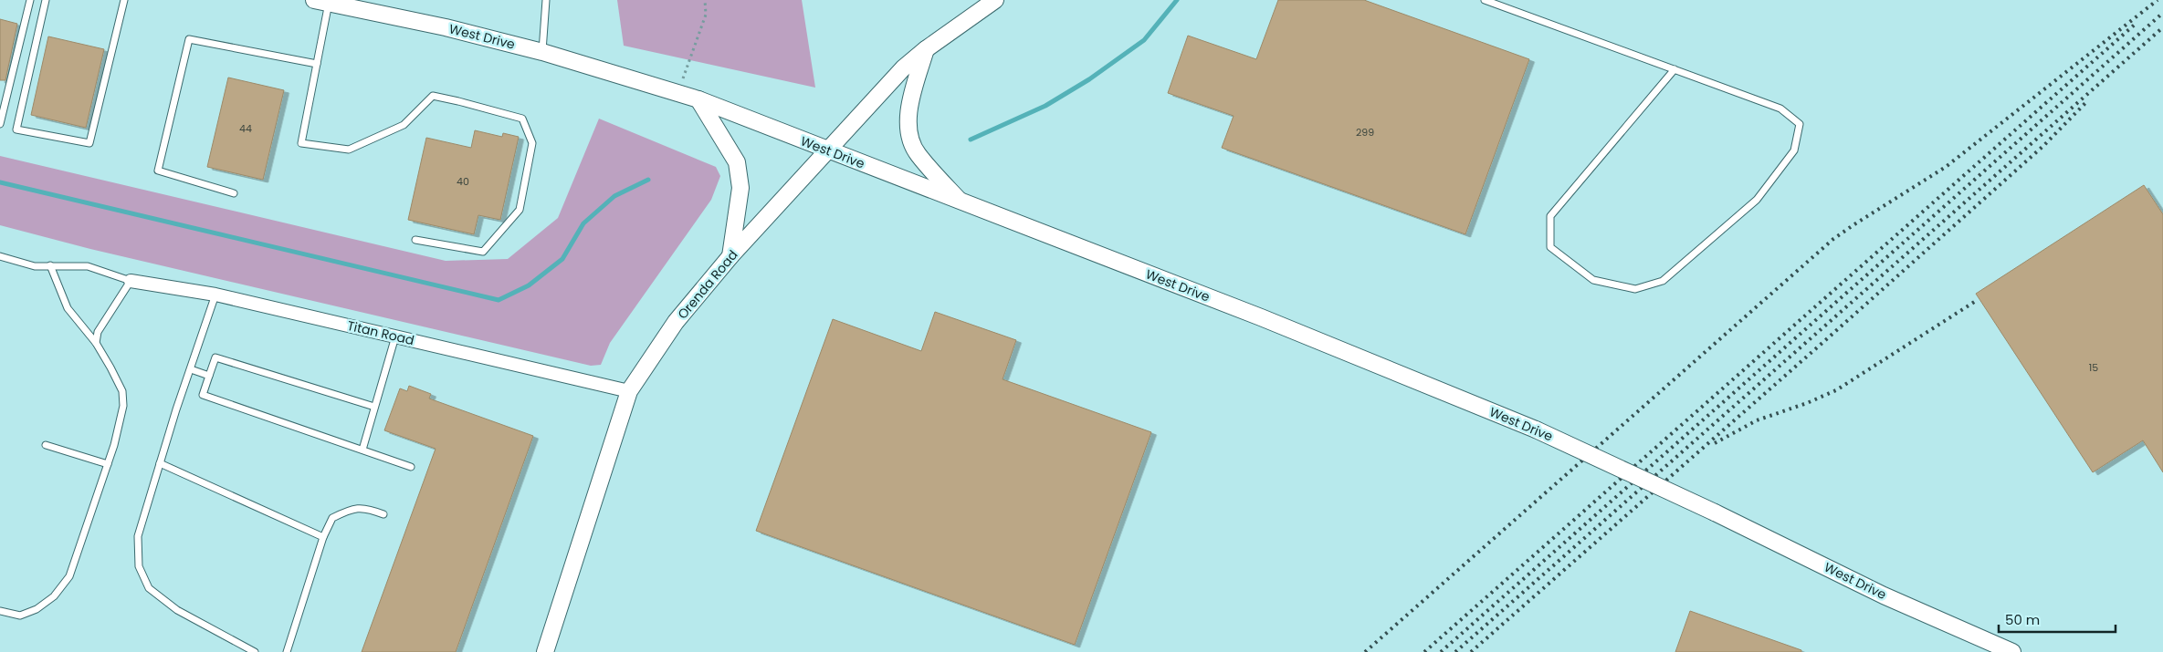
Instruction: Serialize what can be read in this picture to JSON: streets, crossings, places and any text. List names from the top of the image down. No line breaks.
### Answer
{"streets":{"street":["West Drive","Orenda Road","Titan Road"]},"crossings":[["West Drive","Orenda Road"],["Orenda Road","Titan Road"]],"house_numbers":["44","299","40","15"],"scale_bar":"50 m"}
